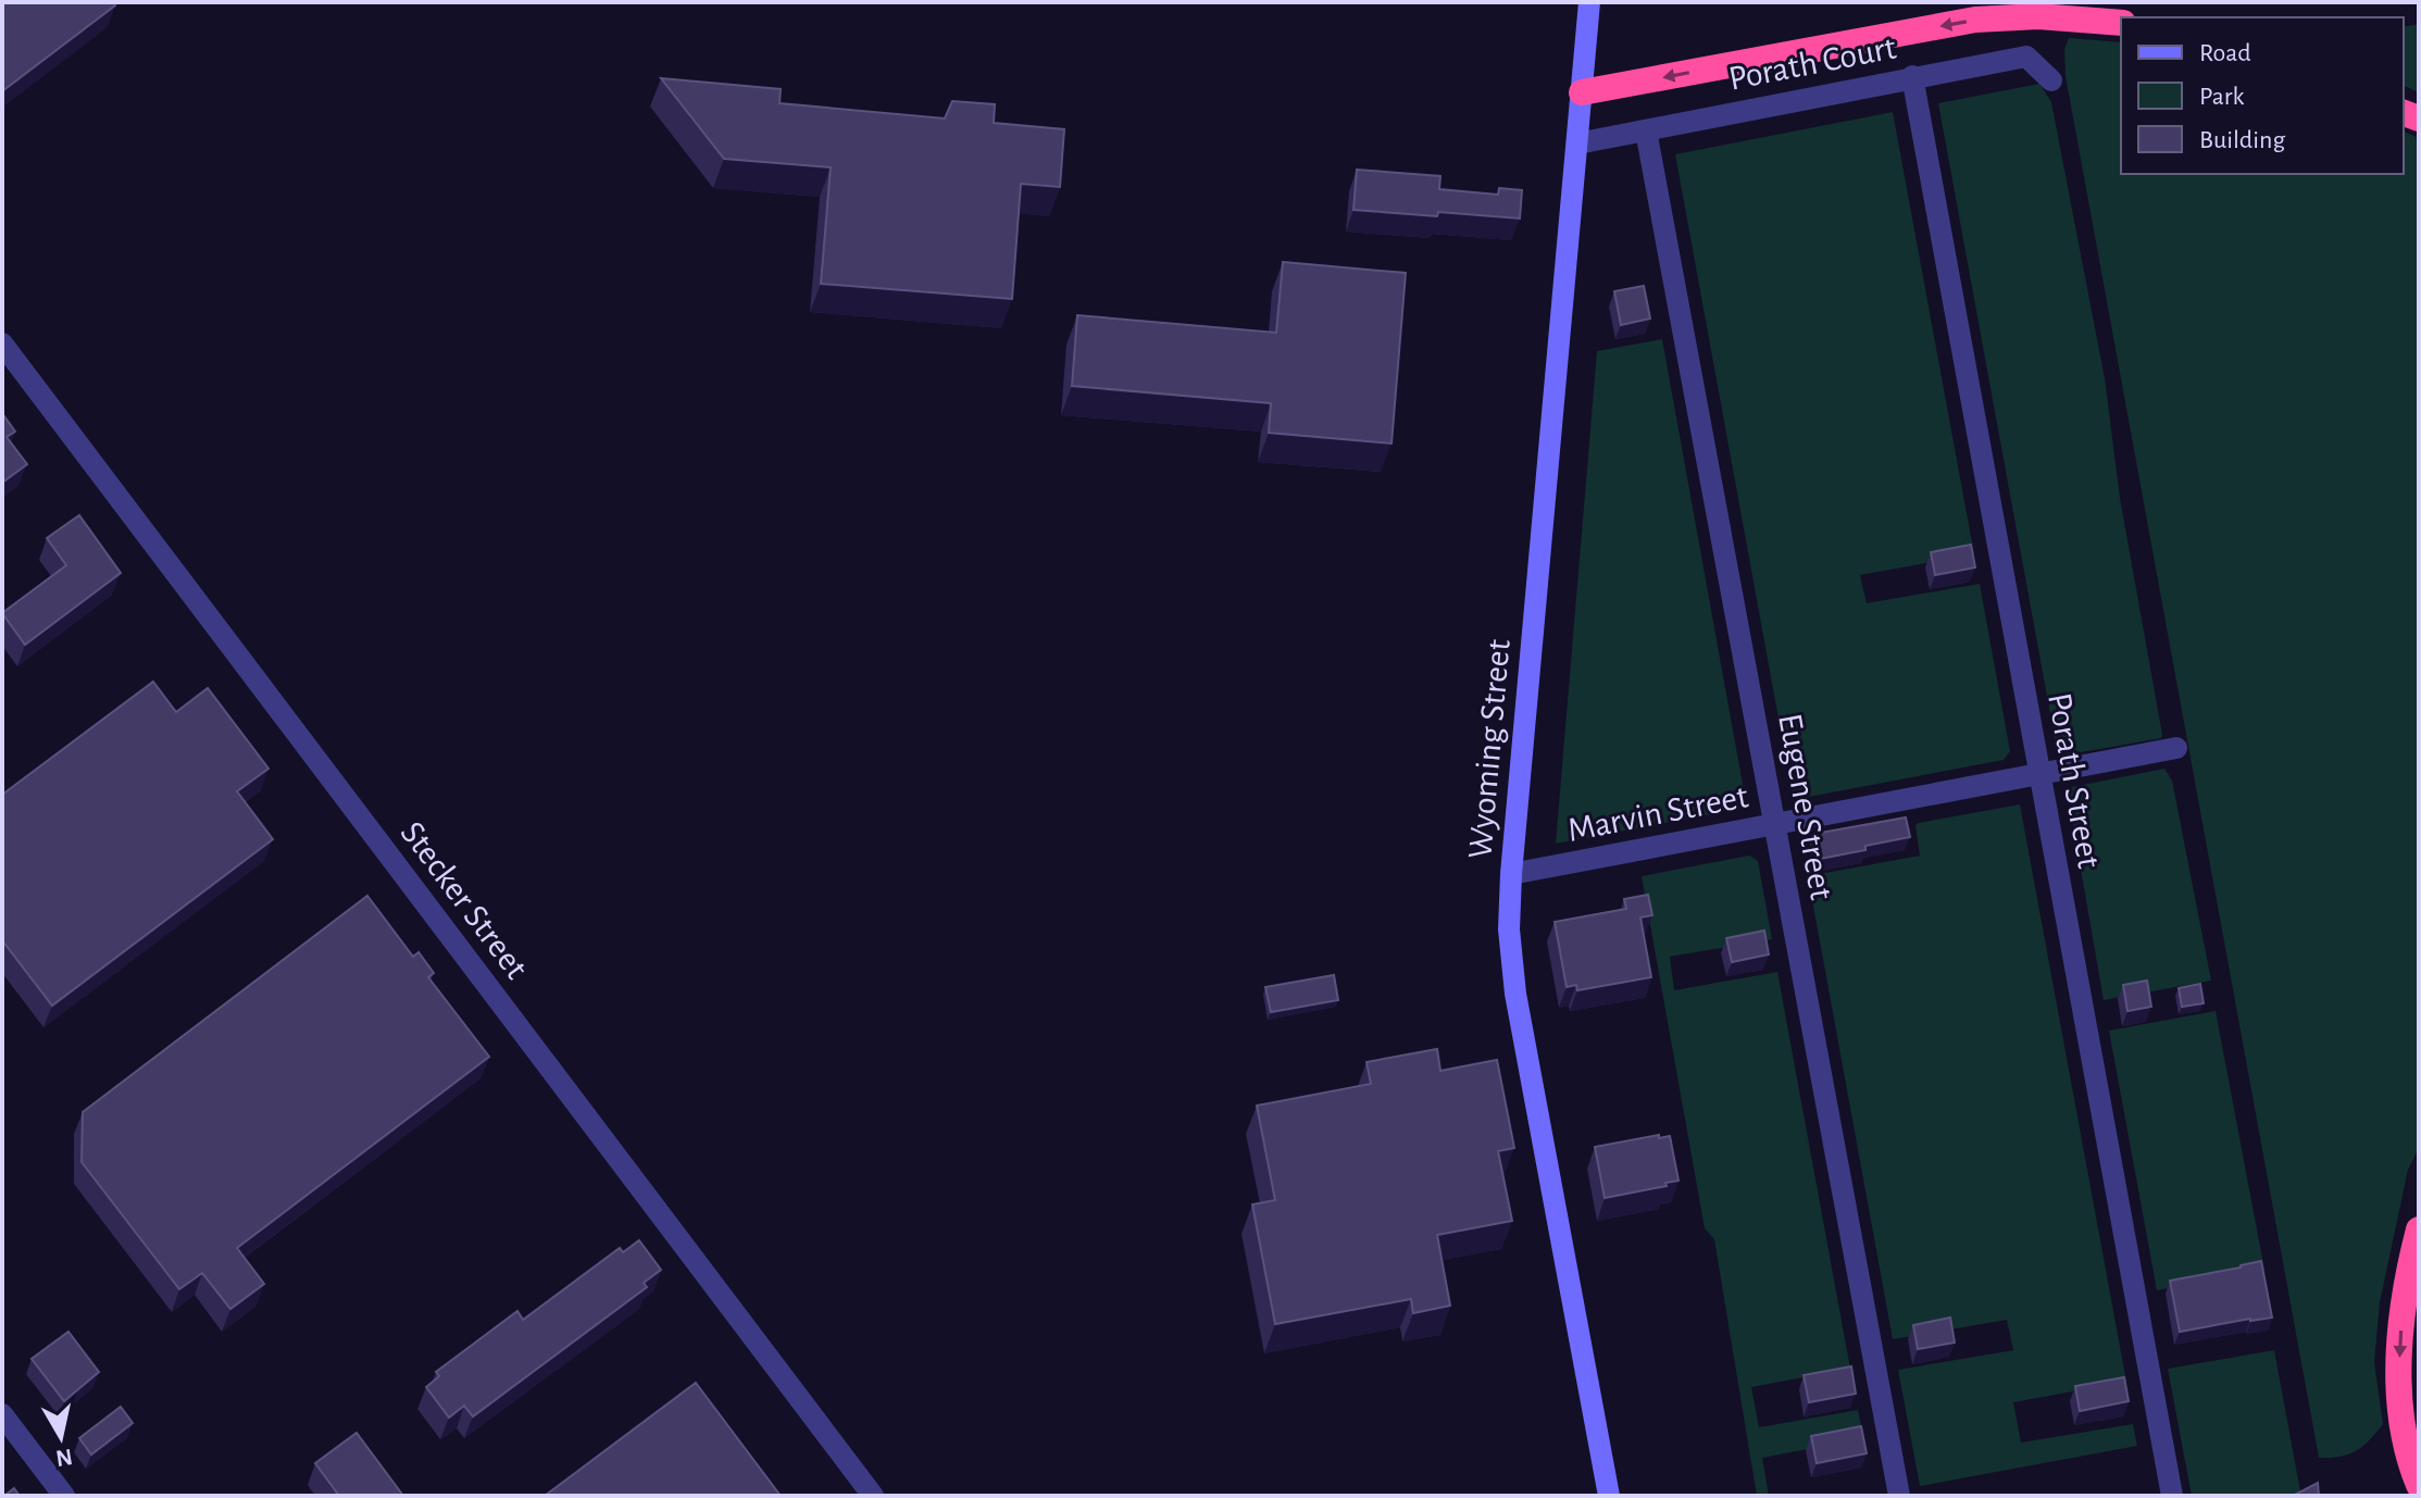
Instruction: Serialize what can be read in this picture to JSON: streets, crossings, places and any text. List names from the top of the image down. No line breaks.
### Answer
{"streets":{"main road":["Wyoming Street"],"street":["Porath Court","Porath Street","Eugene Street","Marvin Street","Stecker Street"]},"crossings":[["Porath Court","Wyoming Street"],["Porath Court","Porath Street"],["Porath Court","Eugene Street"],["Wyoming Street","Marvin Street"],["Porath Street","Marvin Street"],["Eugene Street","Marvin Street"]],"legend":["Road","Park","Building"],"north":"bottom"}
